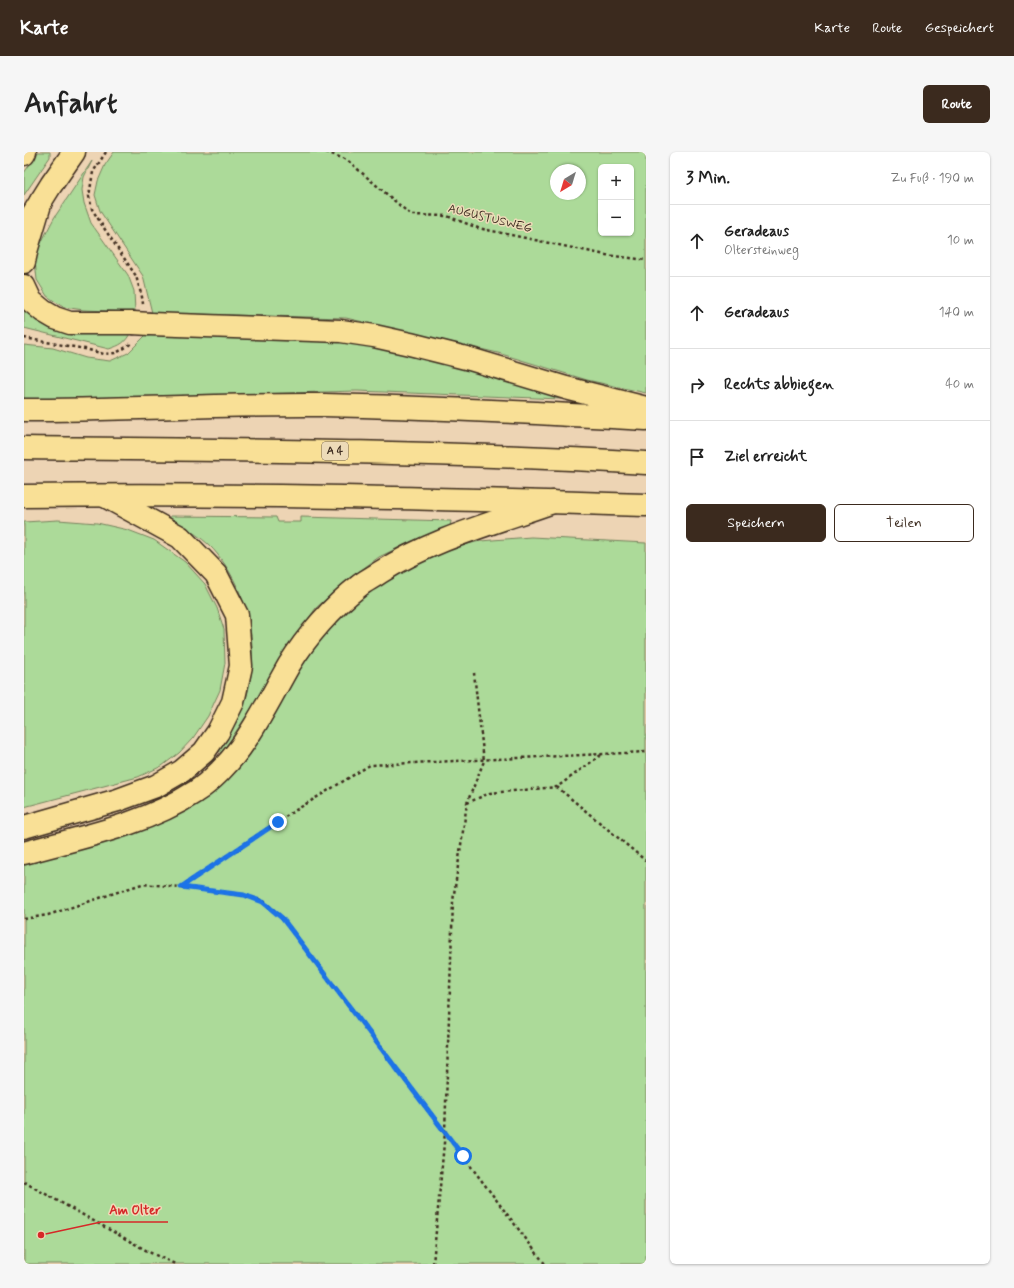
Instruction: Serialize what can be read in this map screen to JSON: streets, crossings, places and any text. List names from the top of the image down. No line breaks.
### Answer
{"streets":{"main road":["A 4"],"path":["AUGUSTUSWEG"]},"places":["Am Olter"],"north":"bottom left","page":{"header":"Karte","nav":["Karte","Route","Gespeichert"],"buttons":["Route",["Speichern","Teilen"]],"title":"Anfahrt","heading":["3 Min.","Zu Fuß · 190 m"],"map_buttons":["+","−"],"list":[["Geradeaus","Oltersteinweg","10 m"],["Geradeaus","140 m"],["Rechts abbiegen","40 m"],"Ziel erreicht"]}}
